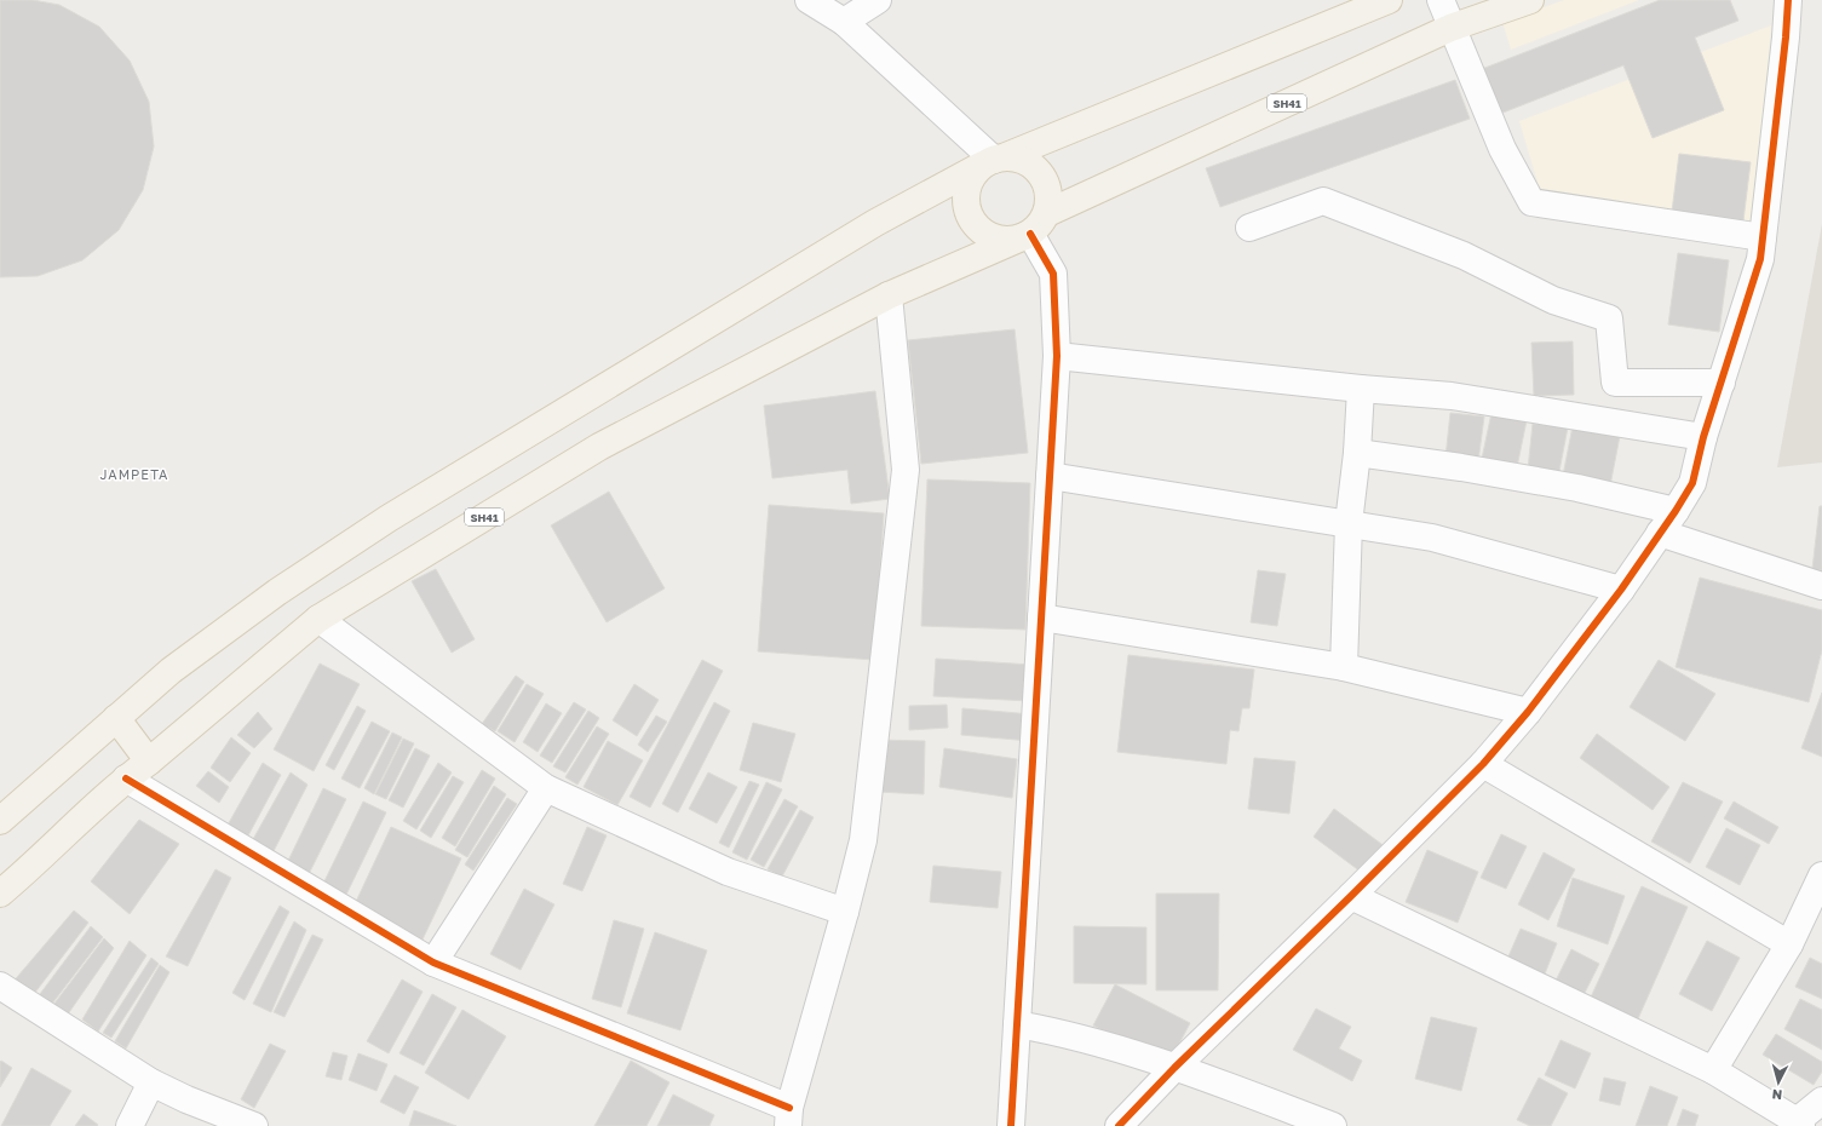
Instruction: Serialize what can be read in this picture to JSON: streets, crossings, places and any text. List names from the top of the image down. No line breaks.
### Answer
{"streets":{"main road":["SH41"]},"districts":["JAMPETA"],"north":"bottom"}
